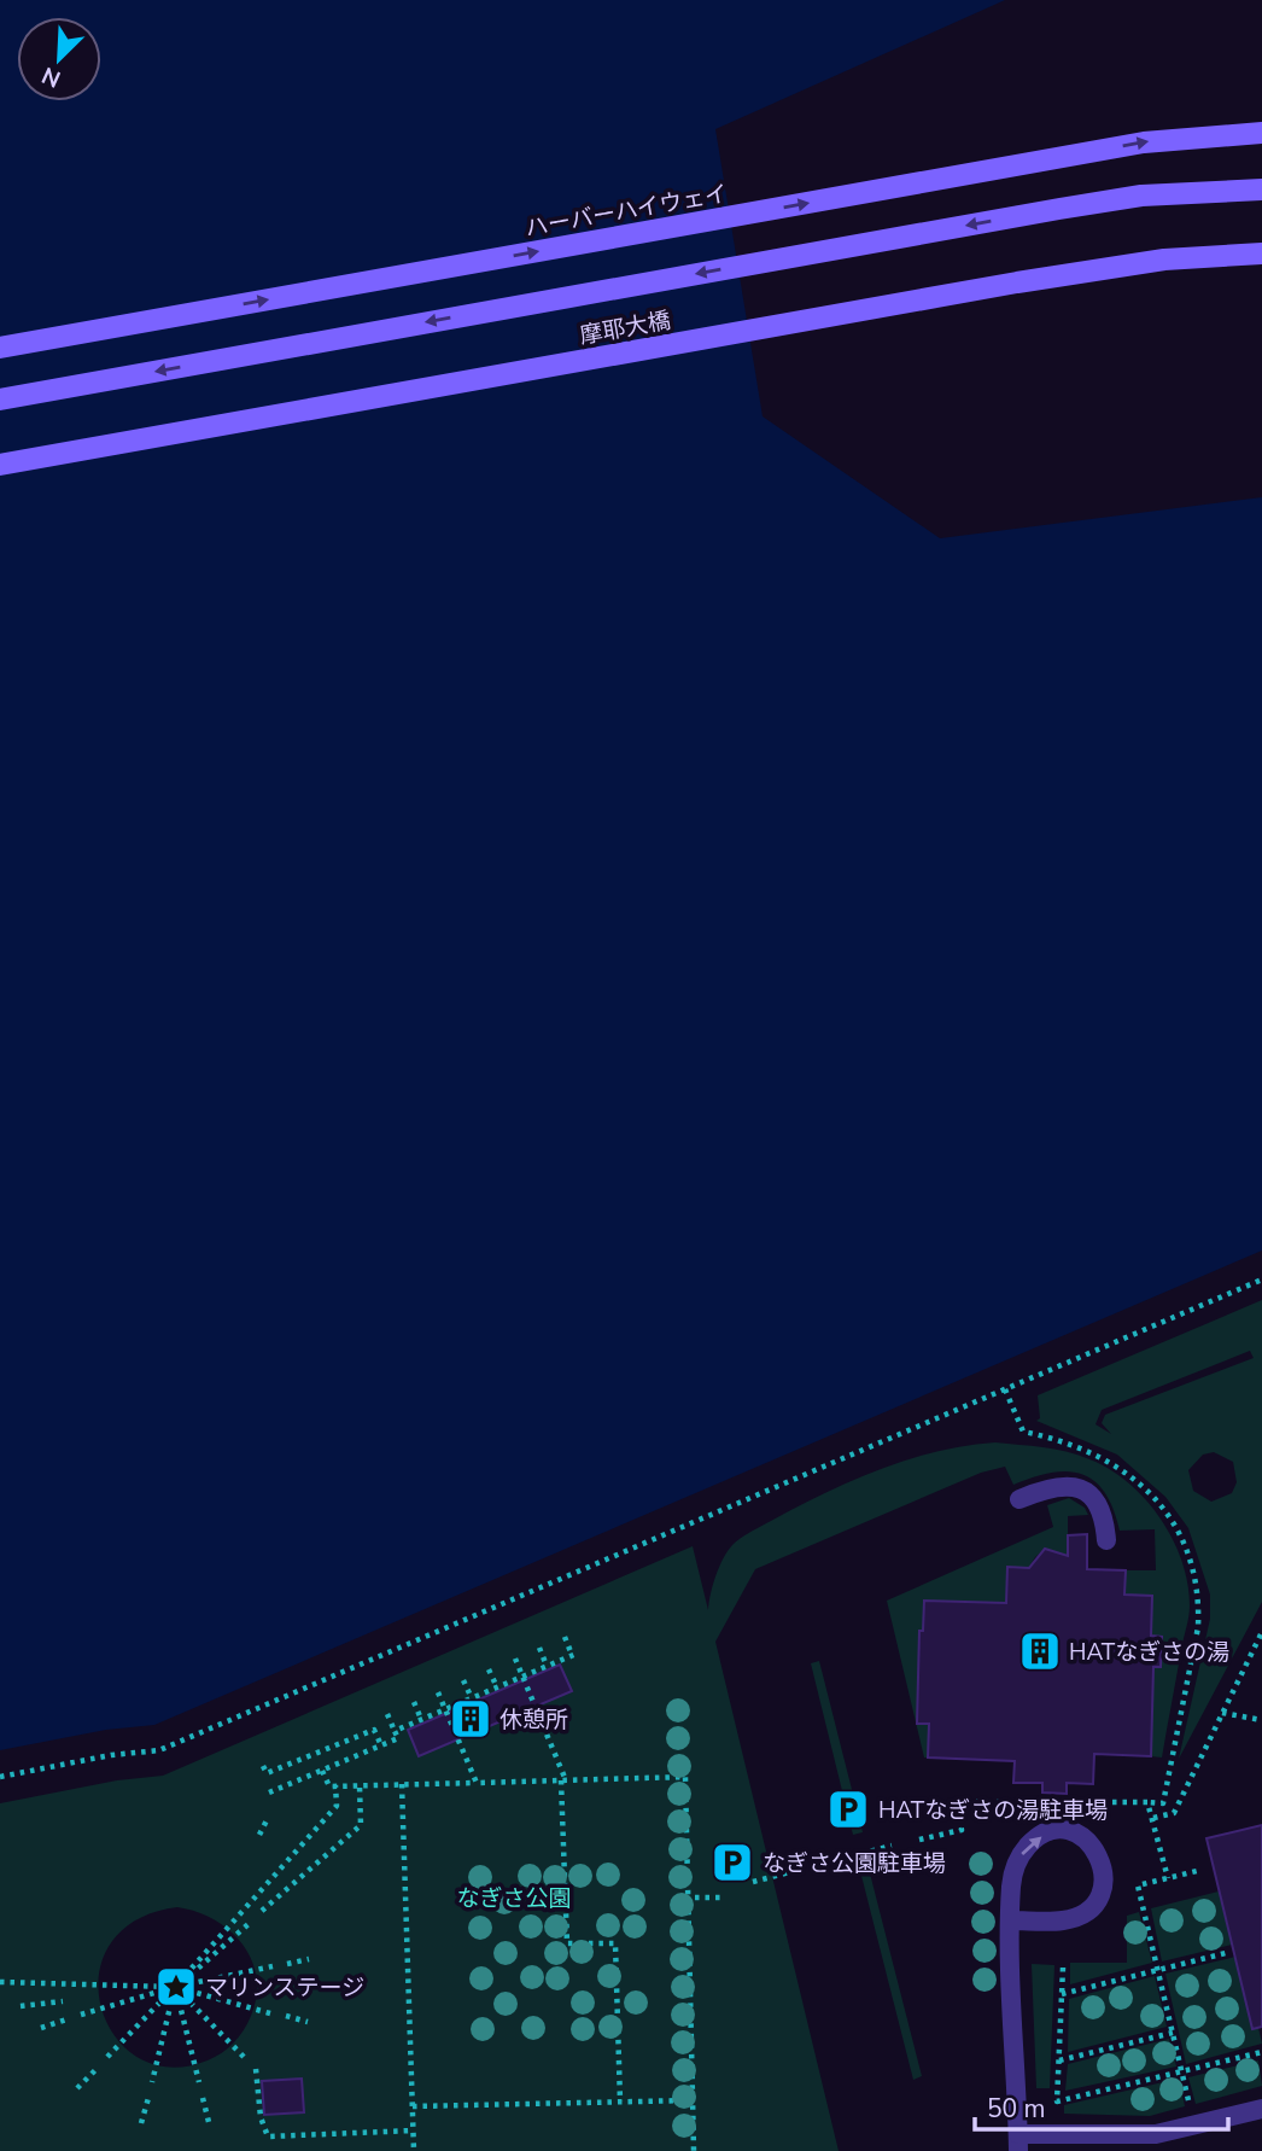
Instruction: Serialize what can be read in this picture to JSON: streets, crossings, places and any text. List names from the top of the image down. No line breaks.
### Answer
{"streets":{"street":["ハーバーハイウェイ","摩耶大橋"]},"parks":["なぎさ公園"],"places":{"building":["HATなぎさの湯","休憩所"],"parking":["HATなぎさの湯駐車場","なぎさ公園駐車場"],"place":["マリンステージ"]},"scale_bar":"50 m","north":"bottom left"}
